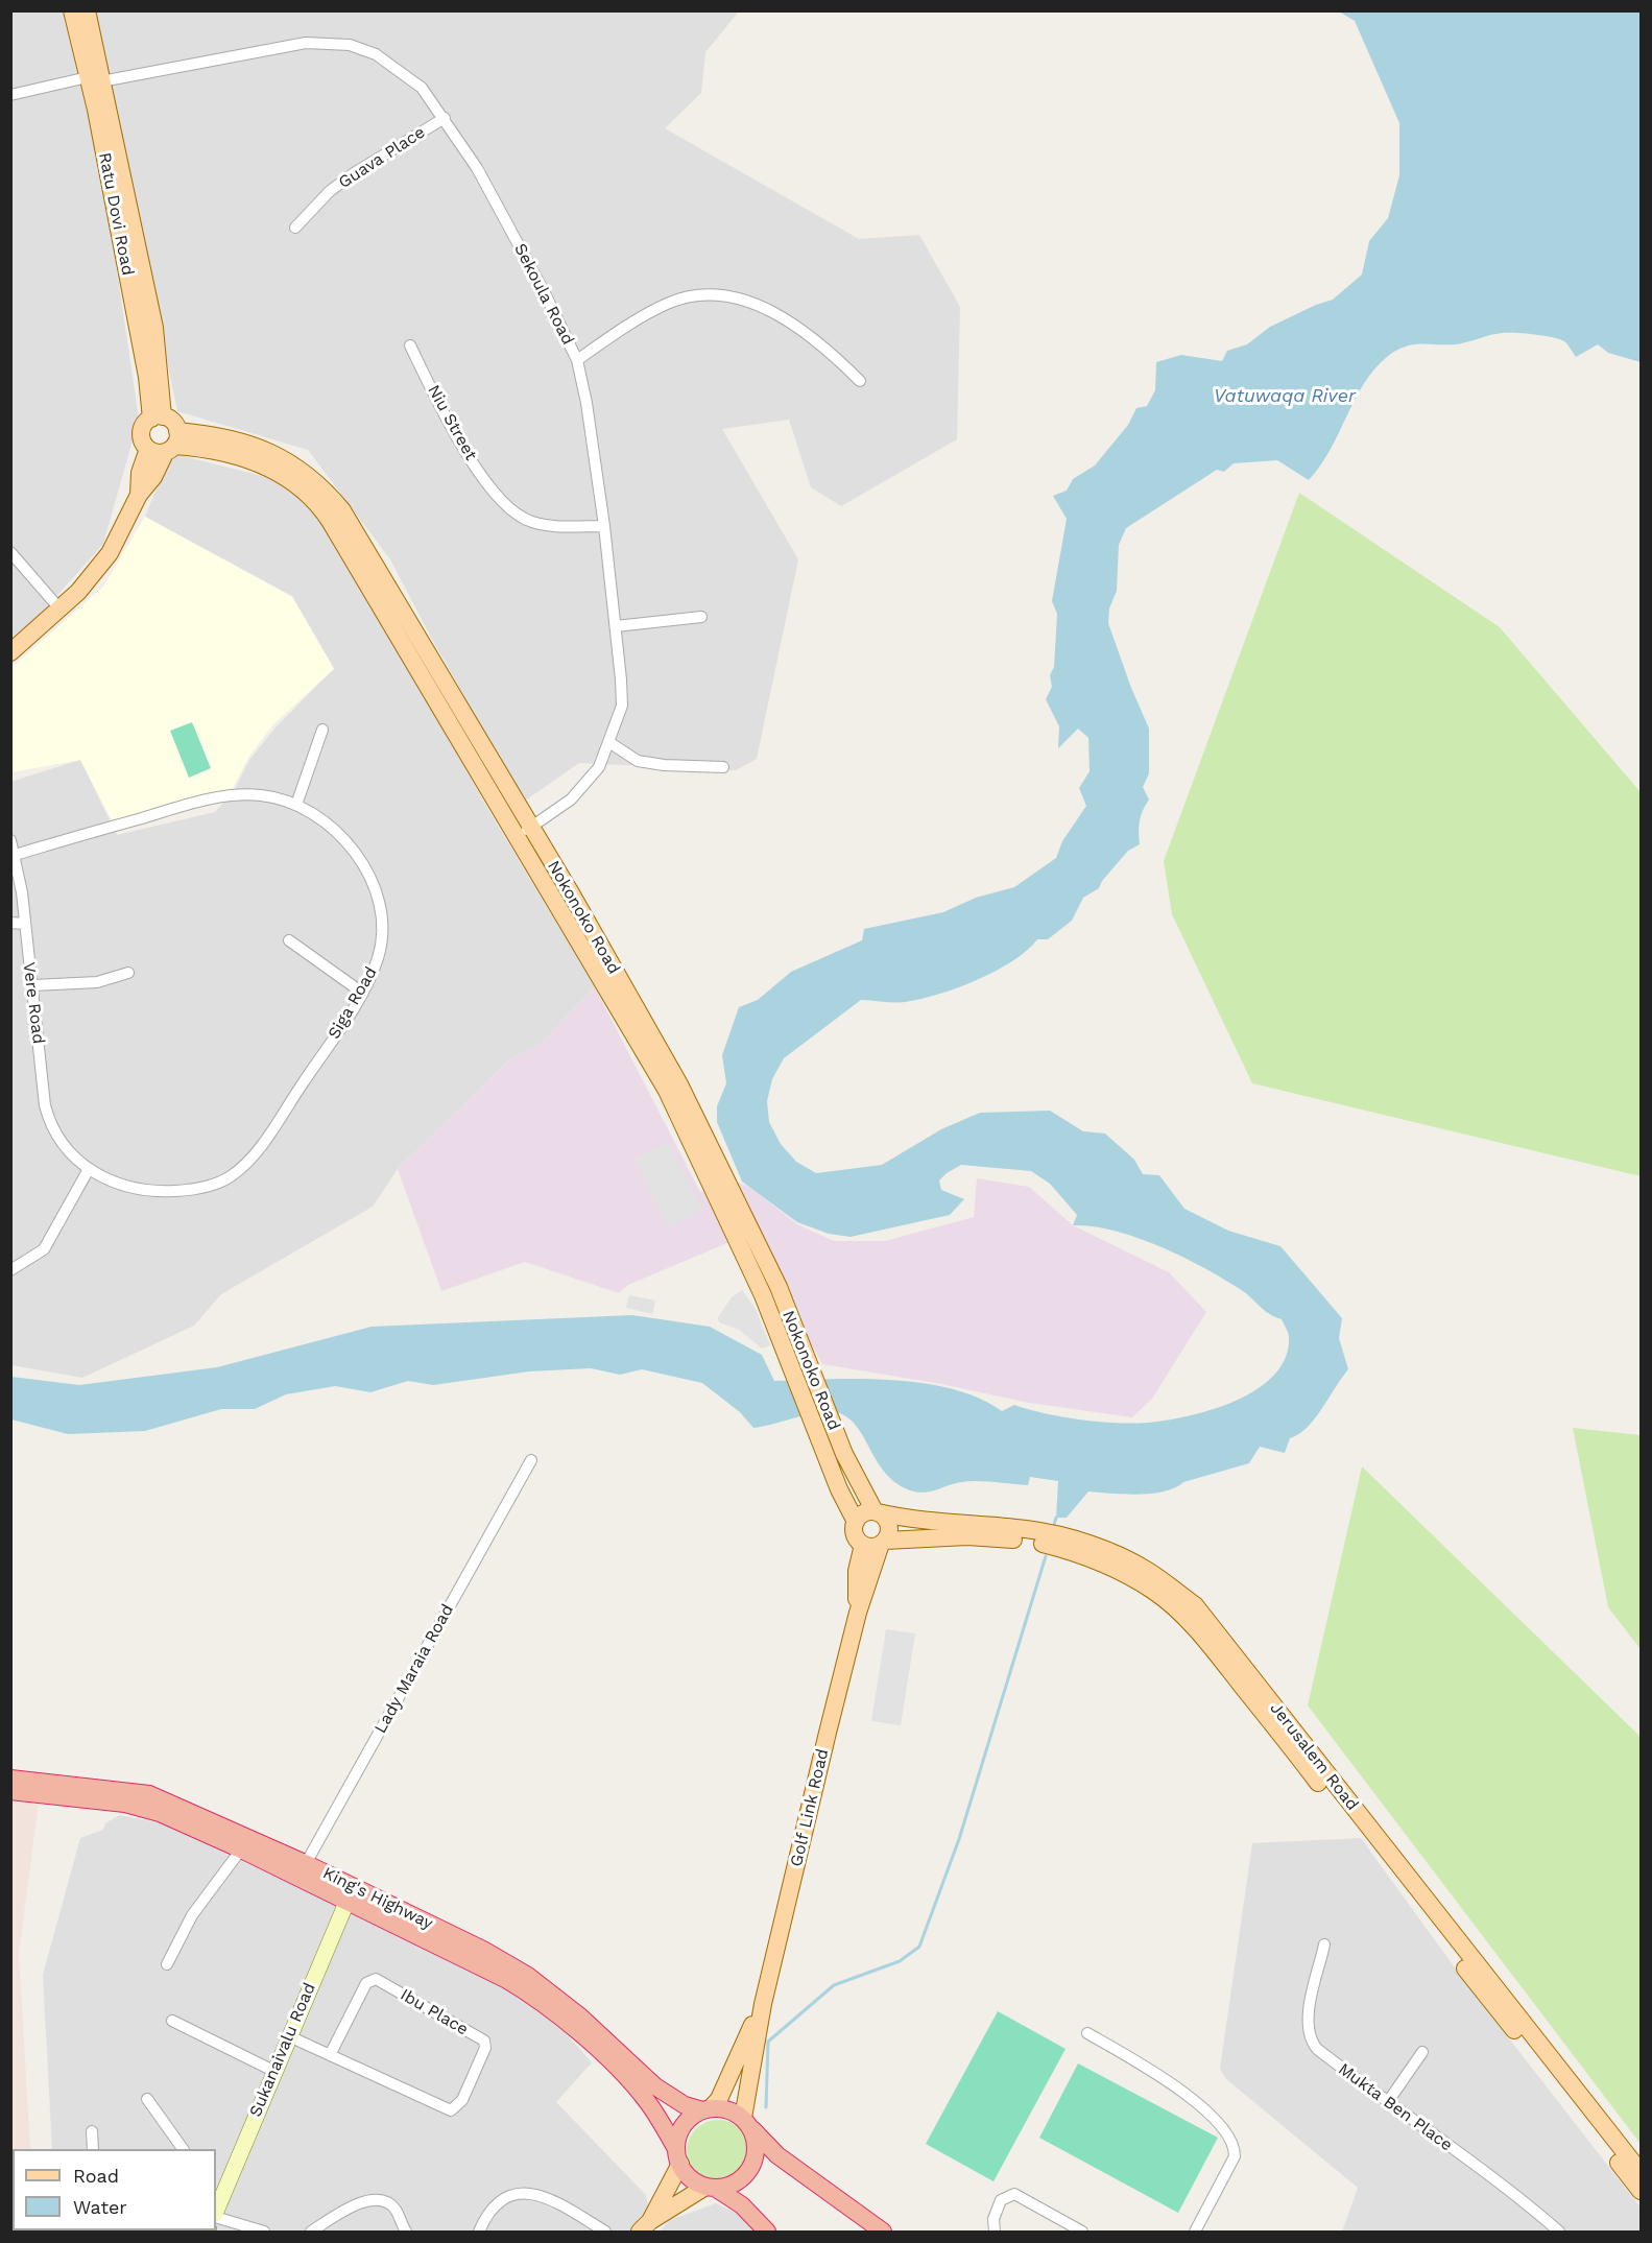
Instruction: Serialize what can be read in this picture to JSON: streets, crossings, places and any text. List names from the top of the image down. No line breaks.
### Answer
{"streets":{"highway":["King's Highway"],"main road":["Ratu Dovi Road","Nokonoko Road","Jerusalem Road","Golf Link Road","Sukanaivalu Road"],"street":["Guava Place","Sekoula Road","Niu Street","Vere Road","Siga Road","Lady Maraia Road","Ibu Place","Mukta Ben Place"]},"crossings":[["Guava Place","Sekoula Road"],["Ratu Dovi Road","Sekoula Road"],["Ratu Dovi Road","Nokonoko Road"],["Sekoula Road","Niu Street"],["Sekoula Road","Nokonoko Road"],["Nokonoko Road","Jerusalem Road"],["Nokonoko Road","Golf Link Road"],["Vere Road","Siga Road"],["Lady Maraia Road","King's Highway"],["Jerusalem Road","Golf Link Road"],["Golf Link Road","King's Highway"],["King's Highway","Sukanaivalu Road"],["Ibu Place","Sukanaivalu Road"]],"water":["Vatuwaqa River"],"legend":["Road","Water"]}
